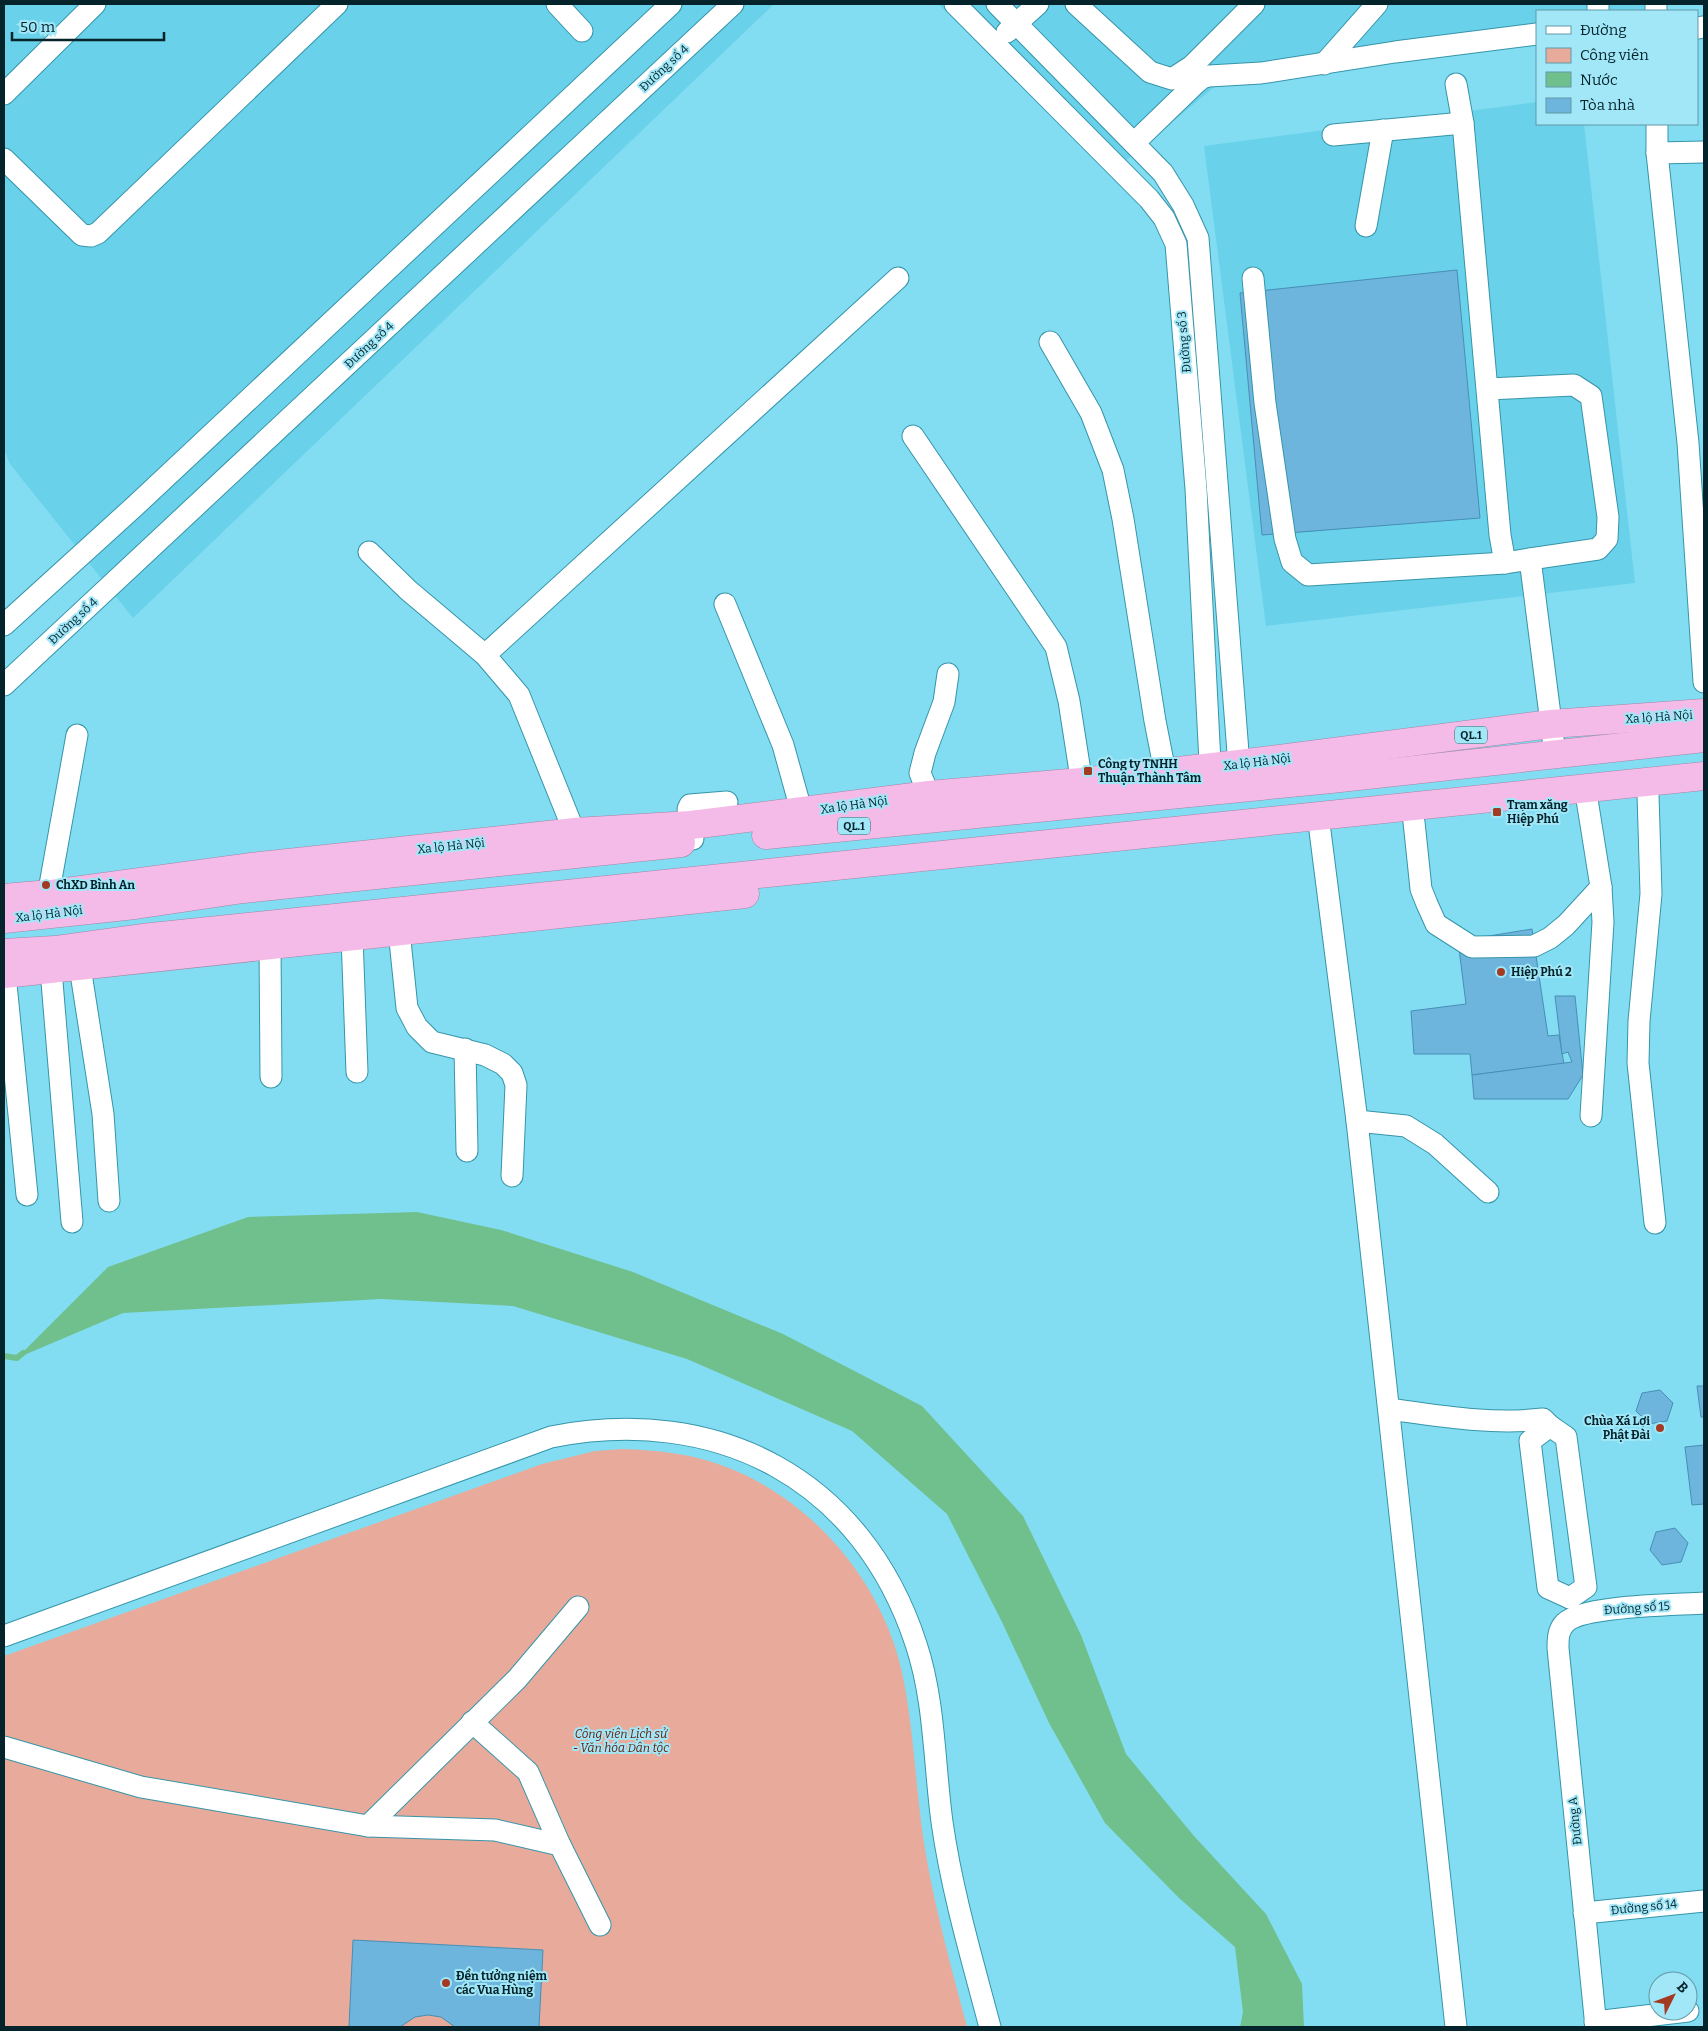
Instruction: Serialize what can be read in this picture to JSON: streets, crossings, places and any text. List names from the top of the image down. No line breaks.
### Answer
{"streets":{"highway":["Xa lộ Hà Nội","QL.1"],"street":["Đường số 4","Đường số 3","Đường số 15","Đường A","Đường số 14"]},"crossings":[["Đường số 3","Xa lộ Hà Nội"],["Đường số 15","Đường A"],["Đường A","Đường số 14"]],"parks":["Công viên Lịch sử - Văn hóa Dân tộc"],"places":{"transit":["Công ty TNHH Thuận Thành Tâm","Trạm xăng Hiệp Phú"],"other":["ChXD Bình An","Hiệp Phú 2","Chùa Xá Lợi Phật Đài","Đền tưởng niệm các Vua Hùng"]},"legend":["Đường","Công viên","Nước","Tòa nhà"],"scale_bar":"50 m","north":"top right"}
